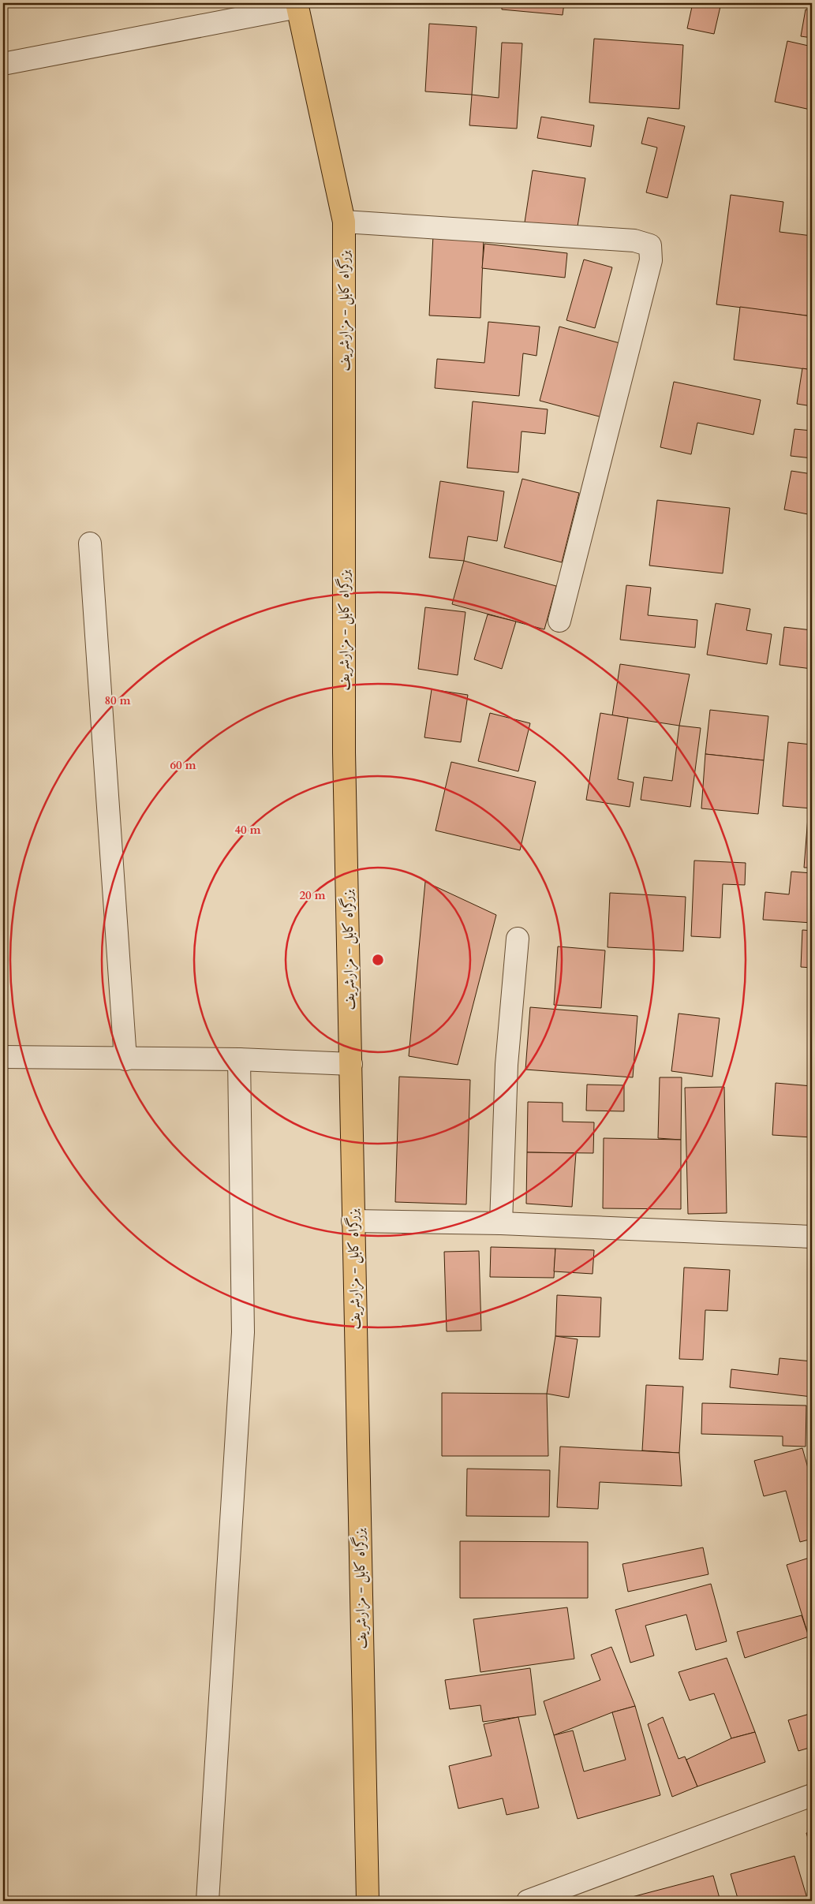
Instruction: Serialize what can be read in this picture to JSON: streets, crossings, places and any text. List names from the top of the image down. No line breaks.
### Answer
{"streets":{"highway":["بزرگراه کابل - مزارشریف"]},"rings":["80 m","60 m","40 m","20 m"]}
